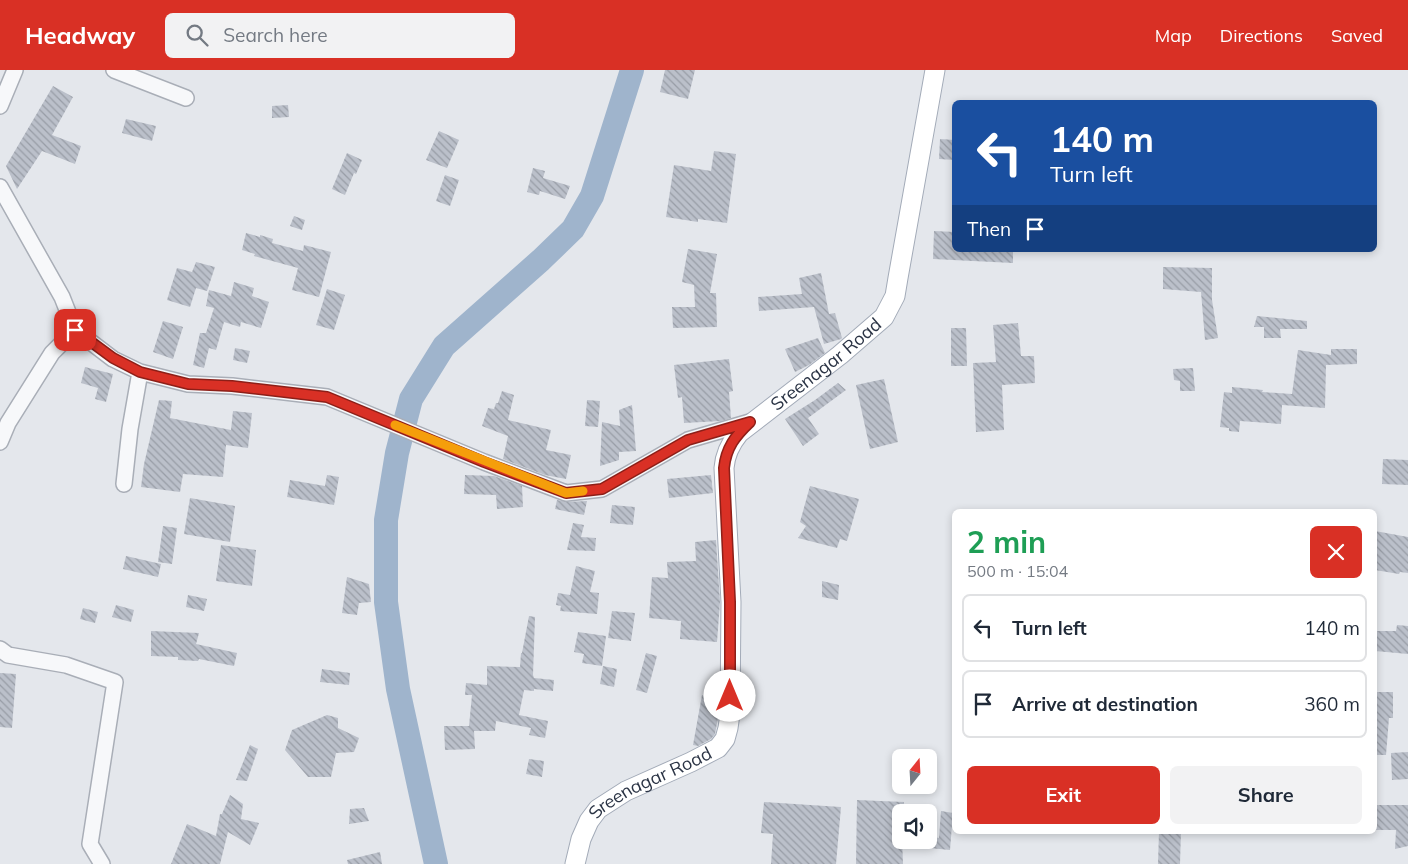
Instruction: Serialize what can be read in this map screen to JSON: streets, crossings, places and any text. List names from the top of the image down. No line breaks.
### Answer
{"streets":{"main road":["Sreenagar Road"]},"north":"top","page":{"header":"Headway","search":"Search here","nav":["Map","Directions","Saved"],"turn":["140 m","Turn left"],"then":"Then","heading":["2 min","500 m · 15:04"],"list":[{"name":"Turn left","value":"140 m"},{"name":"Arrive at destination","value":"360 m"}],"buttons":["Exit","Share"]}}
